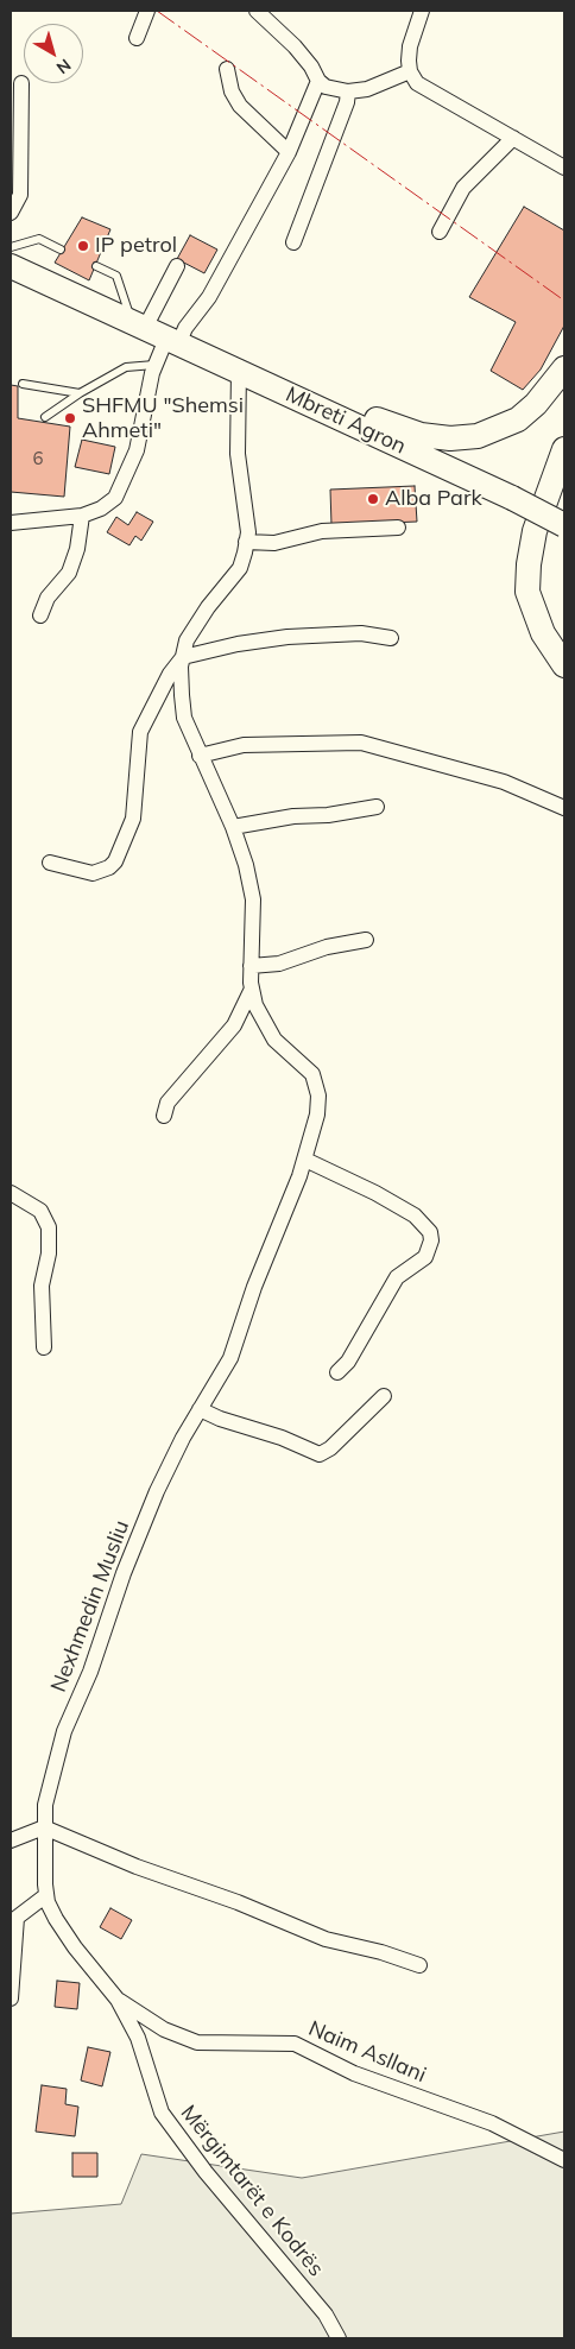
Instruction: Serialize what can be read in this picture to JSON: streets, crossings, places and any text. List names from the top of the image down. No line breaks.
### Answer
{"streets":{"main road":["Mbreti Agron"],"street":["Nexhmedin Musliu","Naim Asllani","Mërgimtarët e Kodrës"]},"crossings":[["Mbreti Agron","Nexhmedin Musliu"],["Nexhmedin Musliu","Naim Asllani"],["Nexhmedin Musliu","Mërgimtarët e Kodrës"],["Naim Asllani","Mërgimtarët e Kodrës"]],"places":["IP petrol","SHFMU \"Shemsi Ahmeti\"","Alba Park"],"house_numbers":["6"],"north":"bottom right"}
